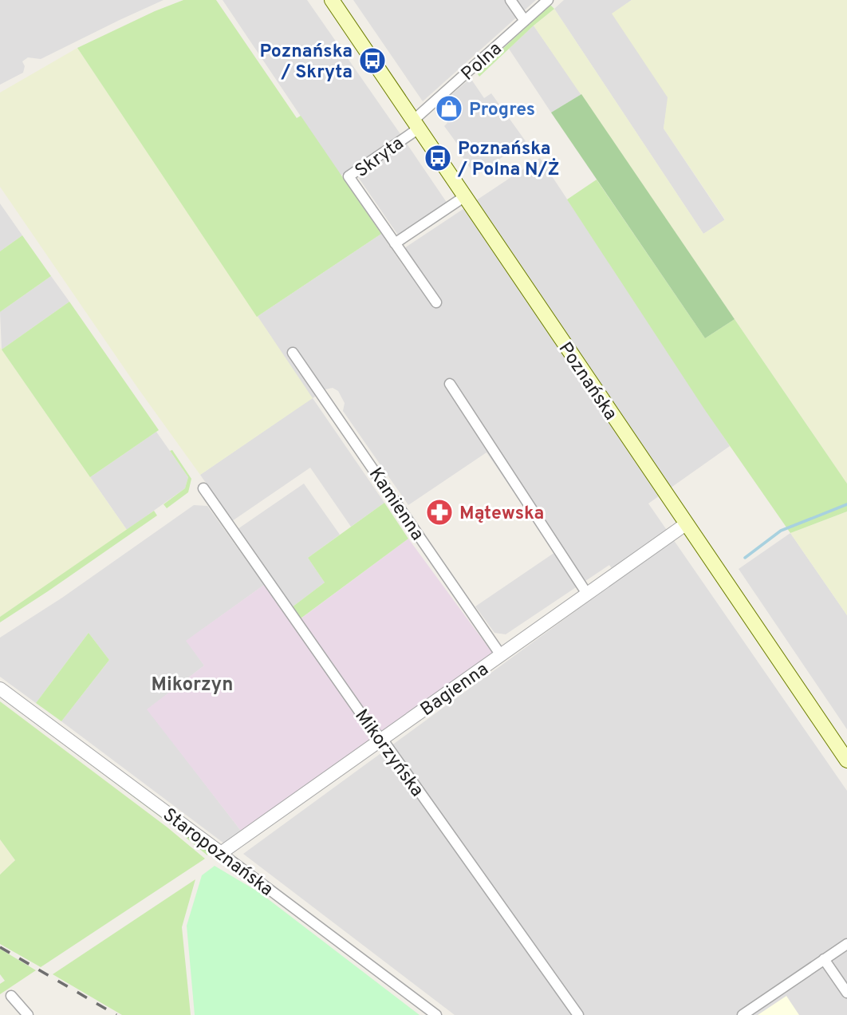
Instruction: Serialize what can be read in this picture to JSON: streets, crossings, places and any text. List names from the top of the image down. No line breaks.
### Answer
{"streets":{"main road":["Poznańska"],"street":["Polna","Skryta","Kamienna","Bagienna","Mikorzyńska","Staropoznańska"]},"crossings":[["Polna","Skryta"],["Polna","Poznańska"],["Skryta","Poznańska"],["Poznańska","Bagienna"],["Kamienna","Bagienna"],["Bagienna","Mikorzyńska"],["Bagienna","Staropoznańska"]],"districts":["Mikorzyn"],"places":{"bus stop":["Poznańska / Skryta","Poznańska / Polna N/Ż"],"shop":["Progres"],"pharmacy":["Mątewska"]}}
